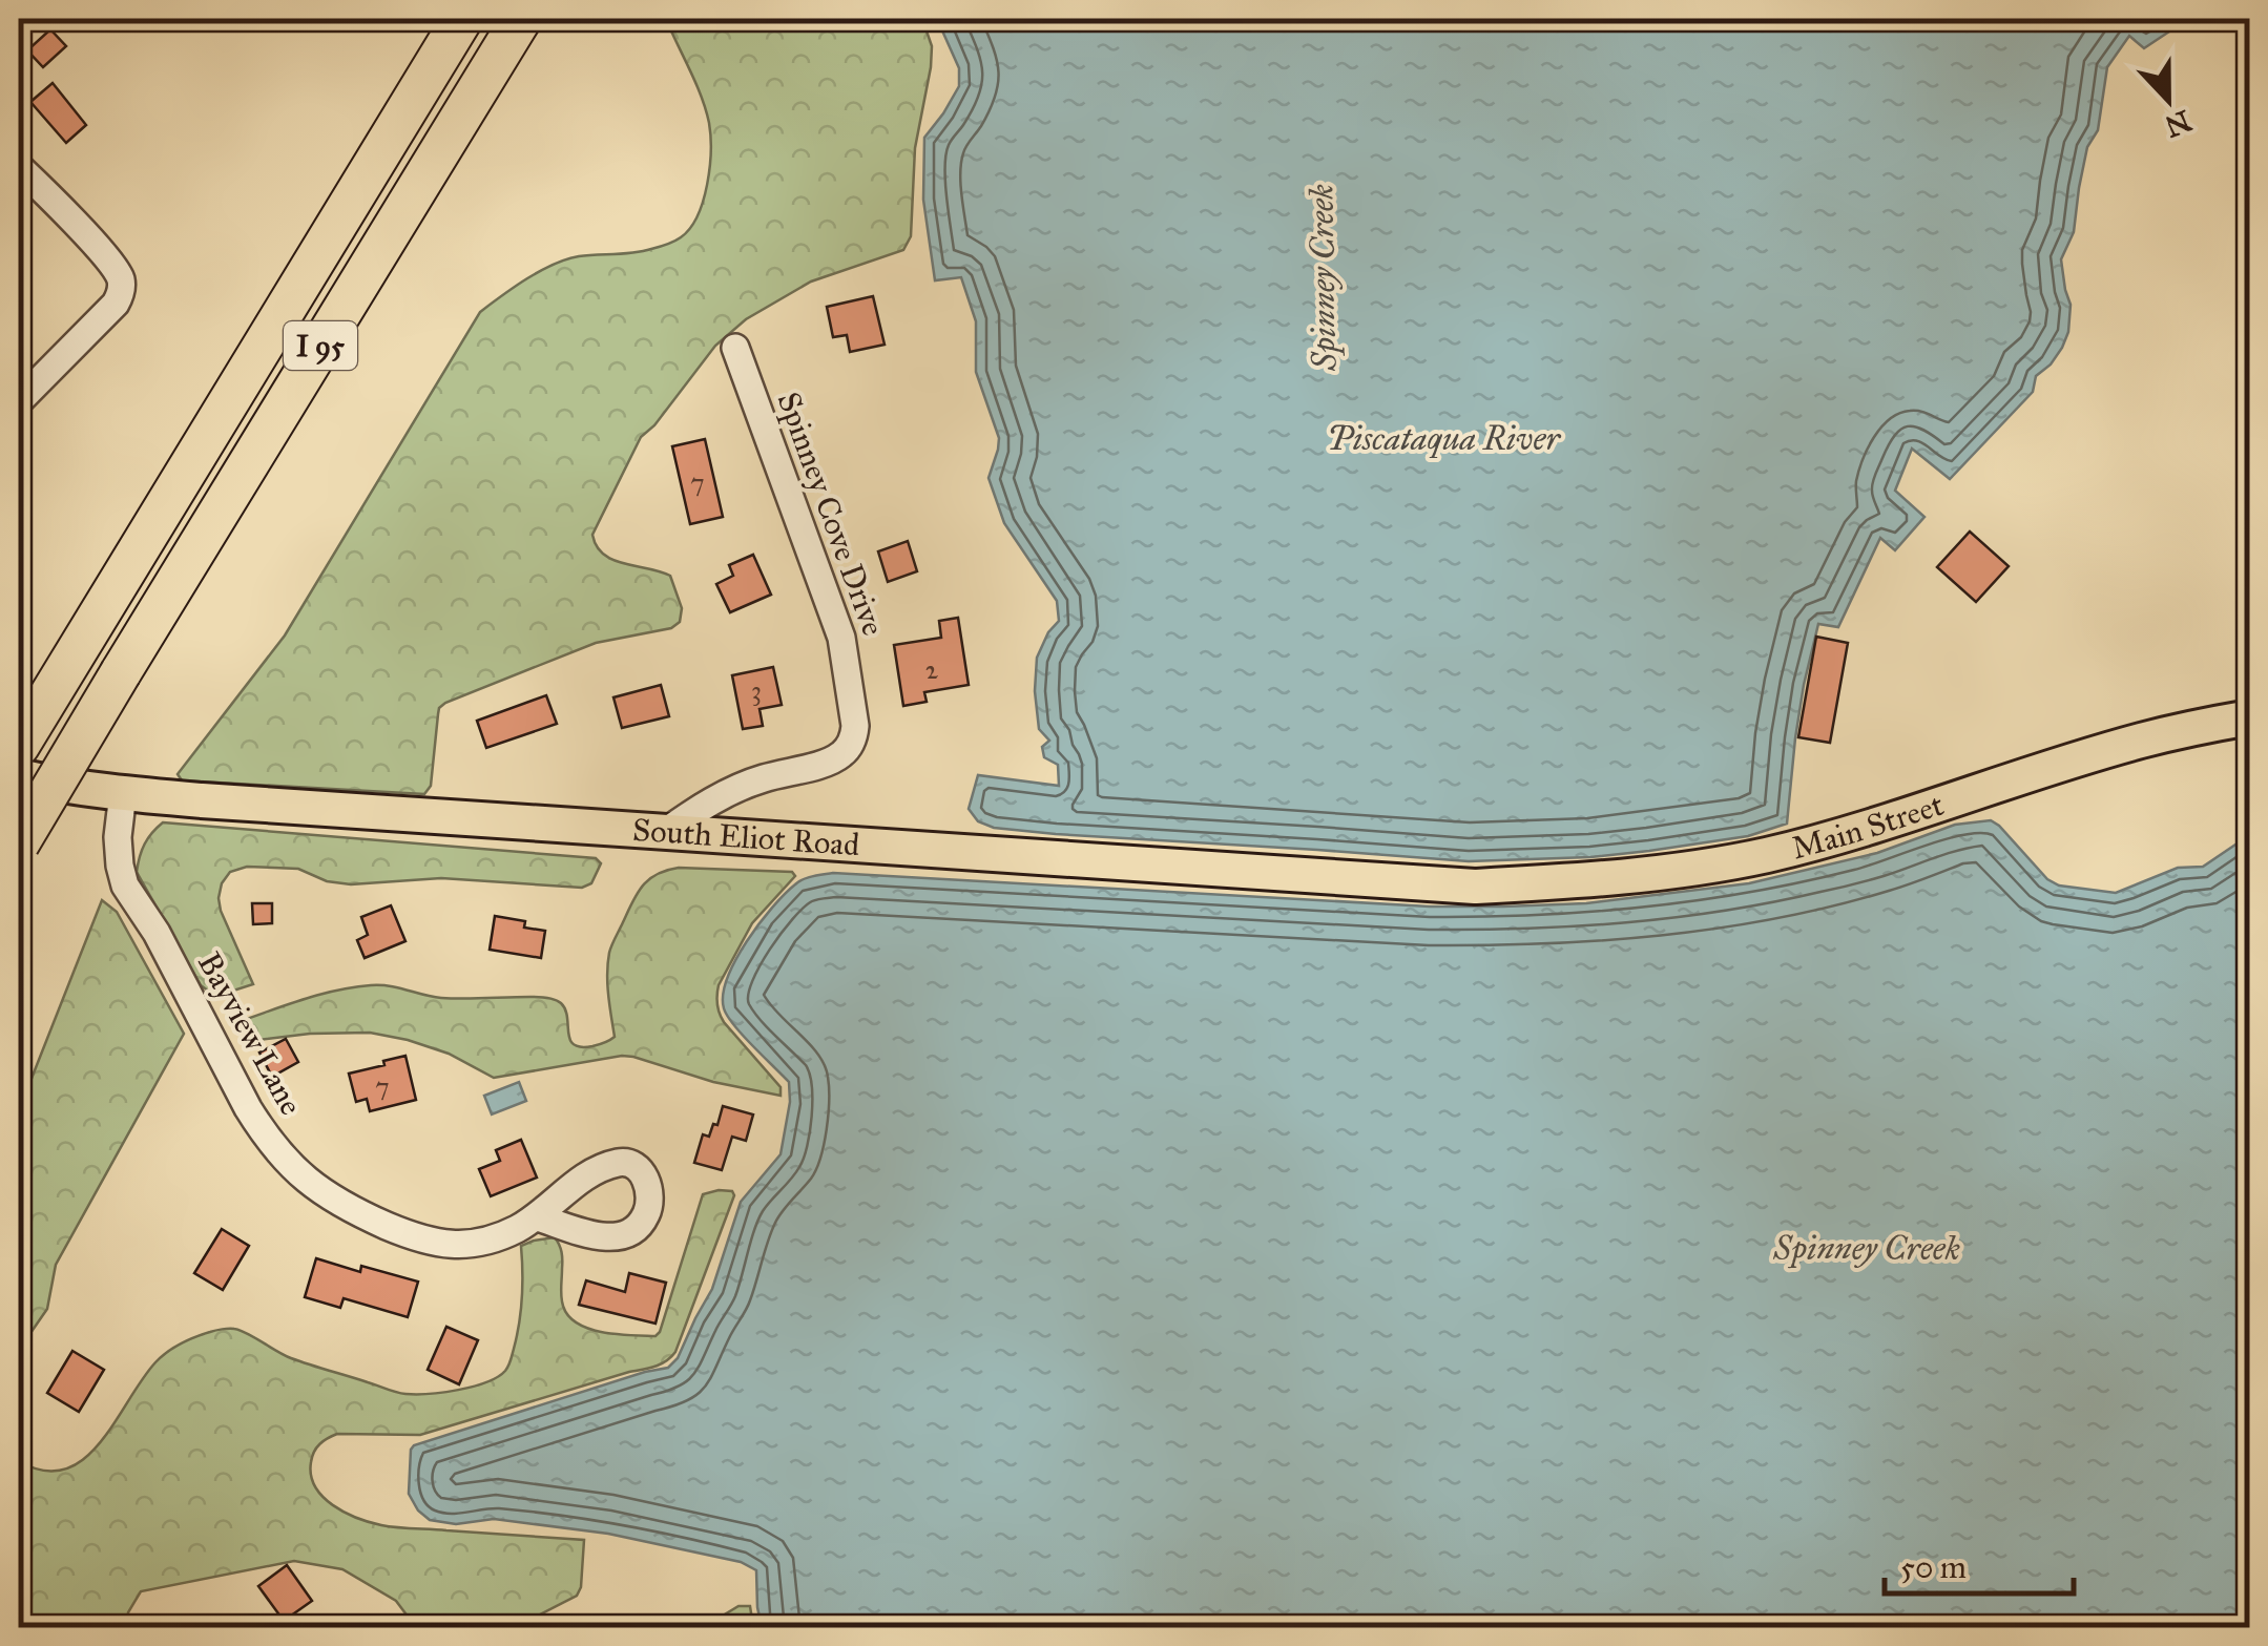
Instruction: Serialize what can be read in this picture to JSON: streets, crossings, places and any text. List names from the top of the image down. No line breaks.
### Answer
{"streets":{"highway":["I 95"],"main road":["Main Street","South Eliot Road"],"street":["Spinney Cove Drive","Bayview Lane"]},"crossings":[["Spinney Cove Drive","South Eliot Road"],["Main Street","South Eliot Road"],["South Eliot Road","Bayview Lane"]],"water":["Spinney Creek","Piscataqua River"],"house_numbers":["7","2","3","7"],"scale_bar":"50 m","north":"bottom"}
